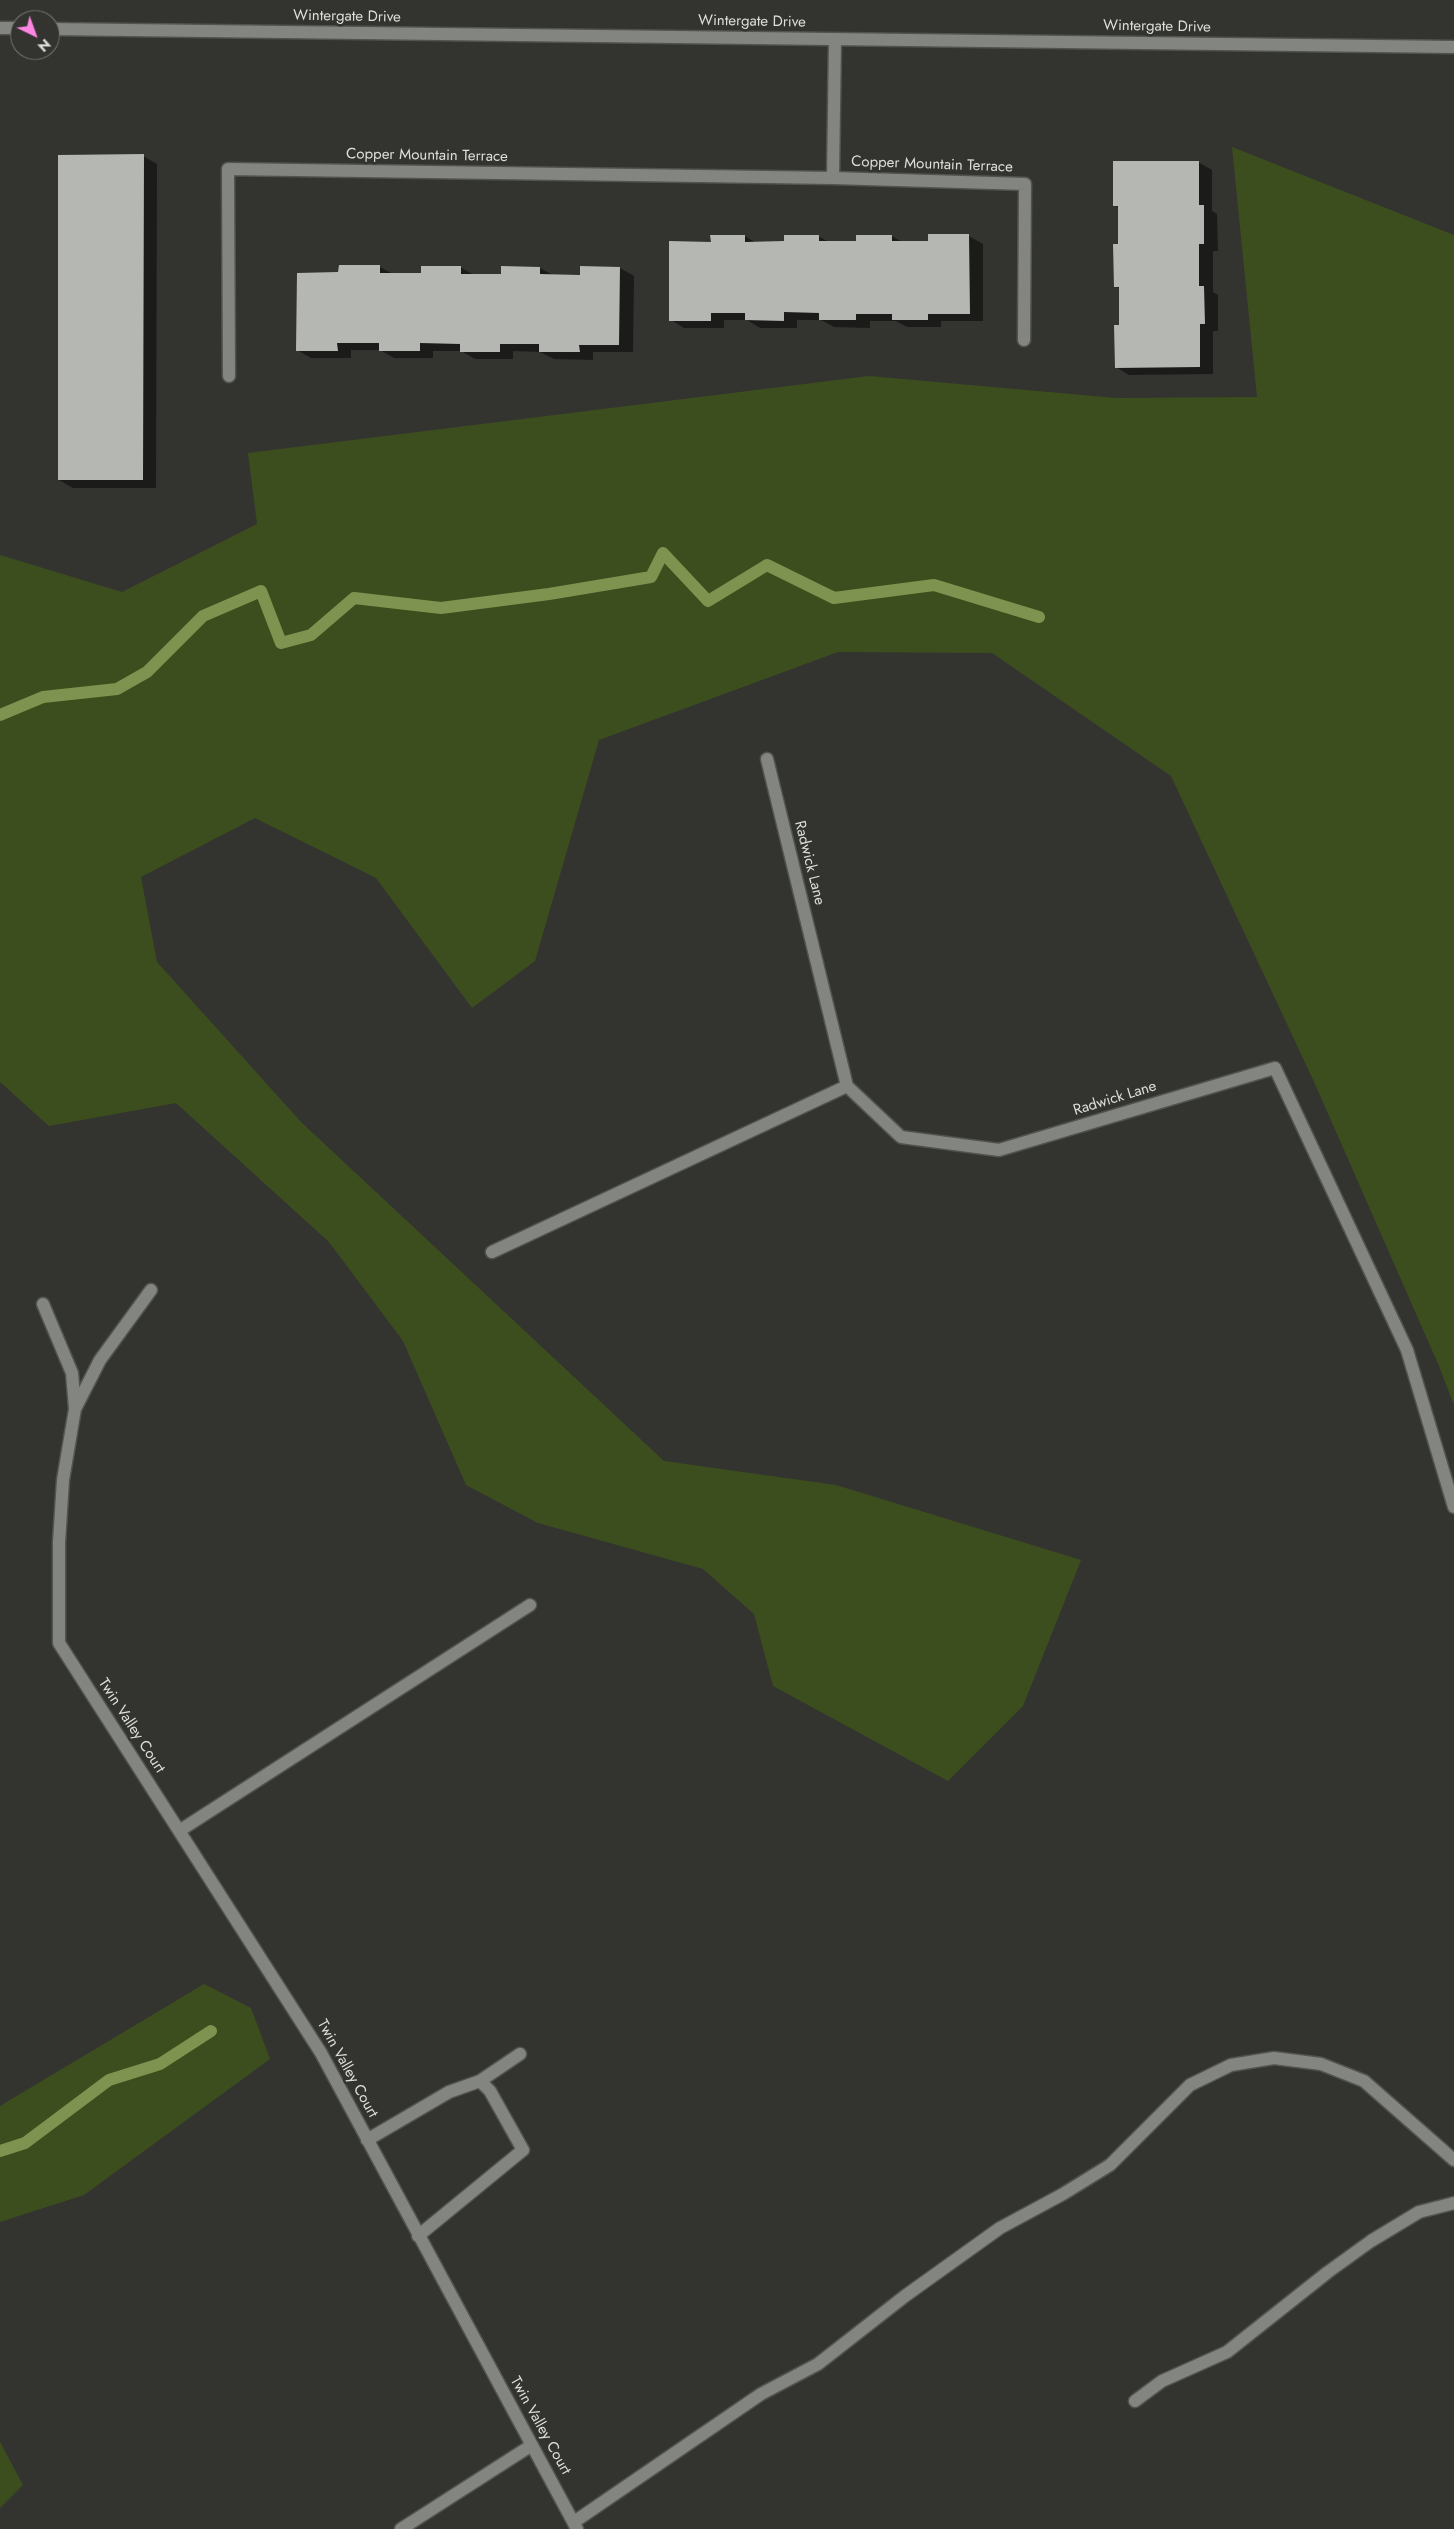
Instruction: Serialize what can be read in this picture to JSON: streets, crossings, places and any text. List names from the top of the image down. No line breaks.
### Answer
{"streets":{"street":["Wintergate Drive","Copper Mountain Terrace","Radwick Lane","Twin Valley Court"]},"crossings":[["Wintergate Drive","Copper Mountain Terrace"]],"north":"bottom right"}
